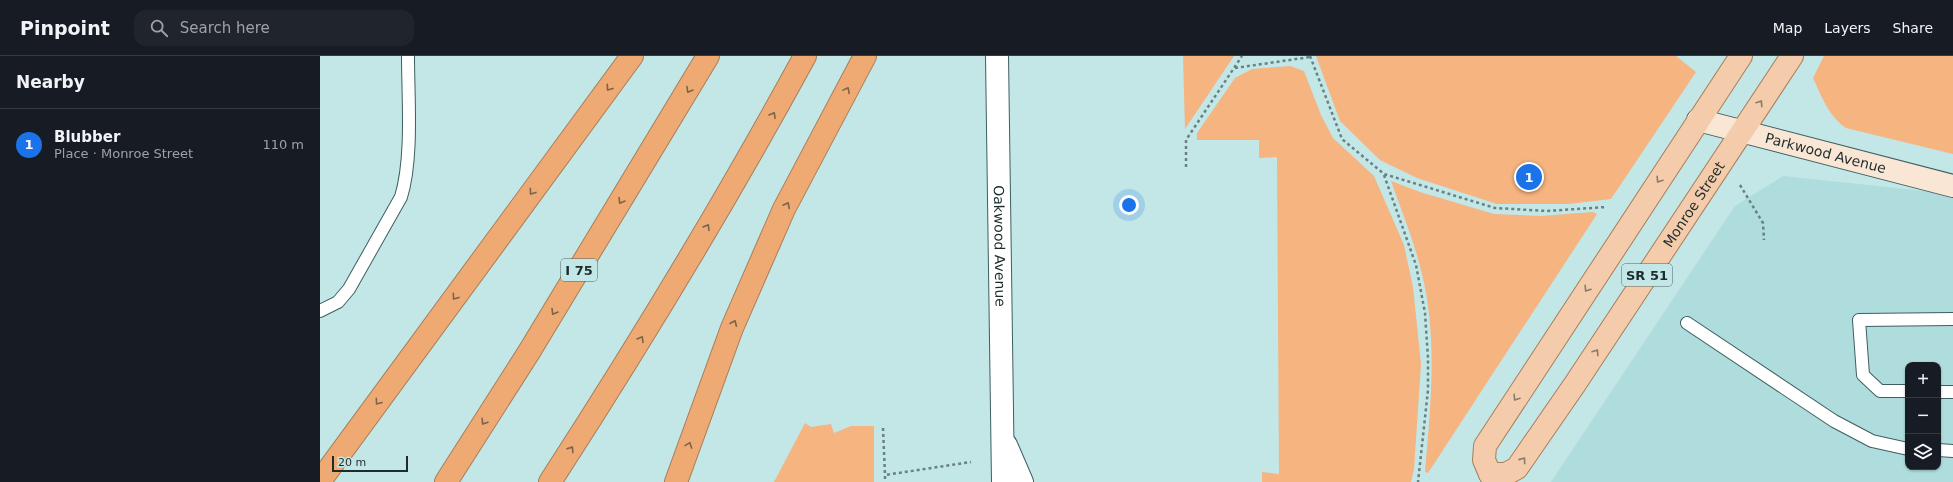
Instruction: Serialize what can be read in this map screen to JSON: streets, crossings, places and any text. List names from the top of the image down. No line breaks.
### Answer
{"streets":{"highway":["I 75"],"main road":["Monroe Street","SR 51"],"street":["Parkwood Avenue","Oakwood Avenue"]},"crossings":[["Parkwood Avenue","Monroe Street"]],"scale_bar":"20 m","page":{"header":"Pinpoint","search":"Search here","nav":["Map","Layers","Share"],"heading":"Nearby","list":[{"mark":"1","name":"Blubber","note":"Place · Monroe Street","value":"110 m"}],"pins":"1","map_buttons":["+","−"],"scale":"20 m"}}
